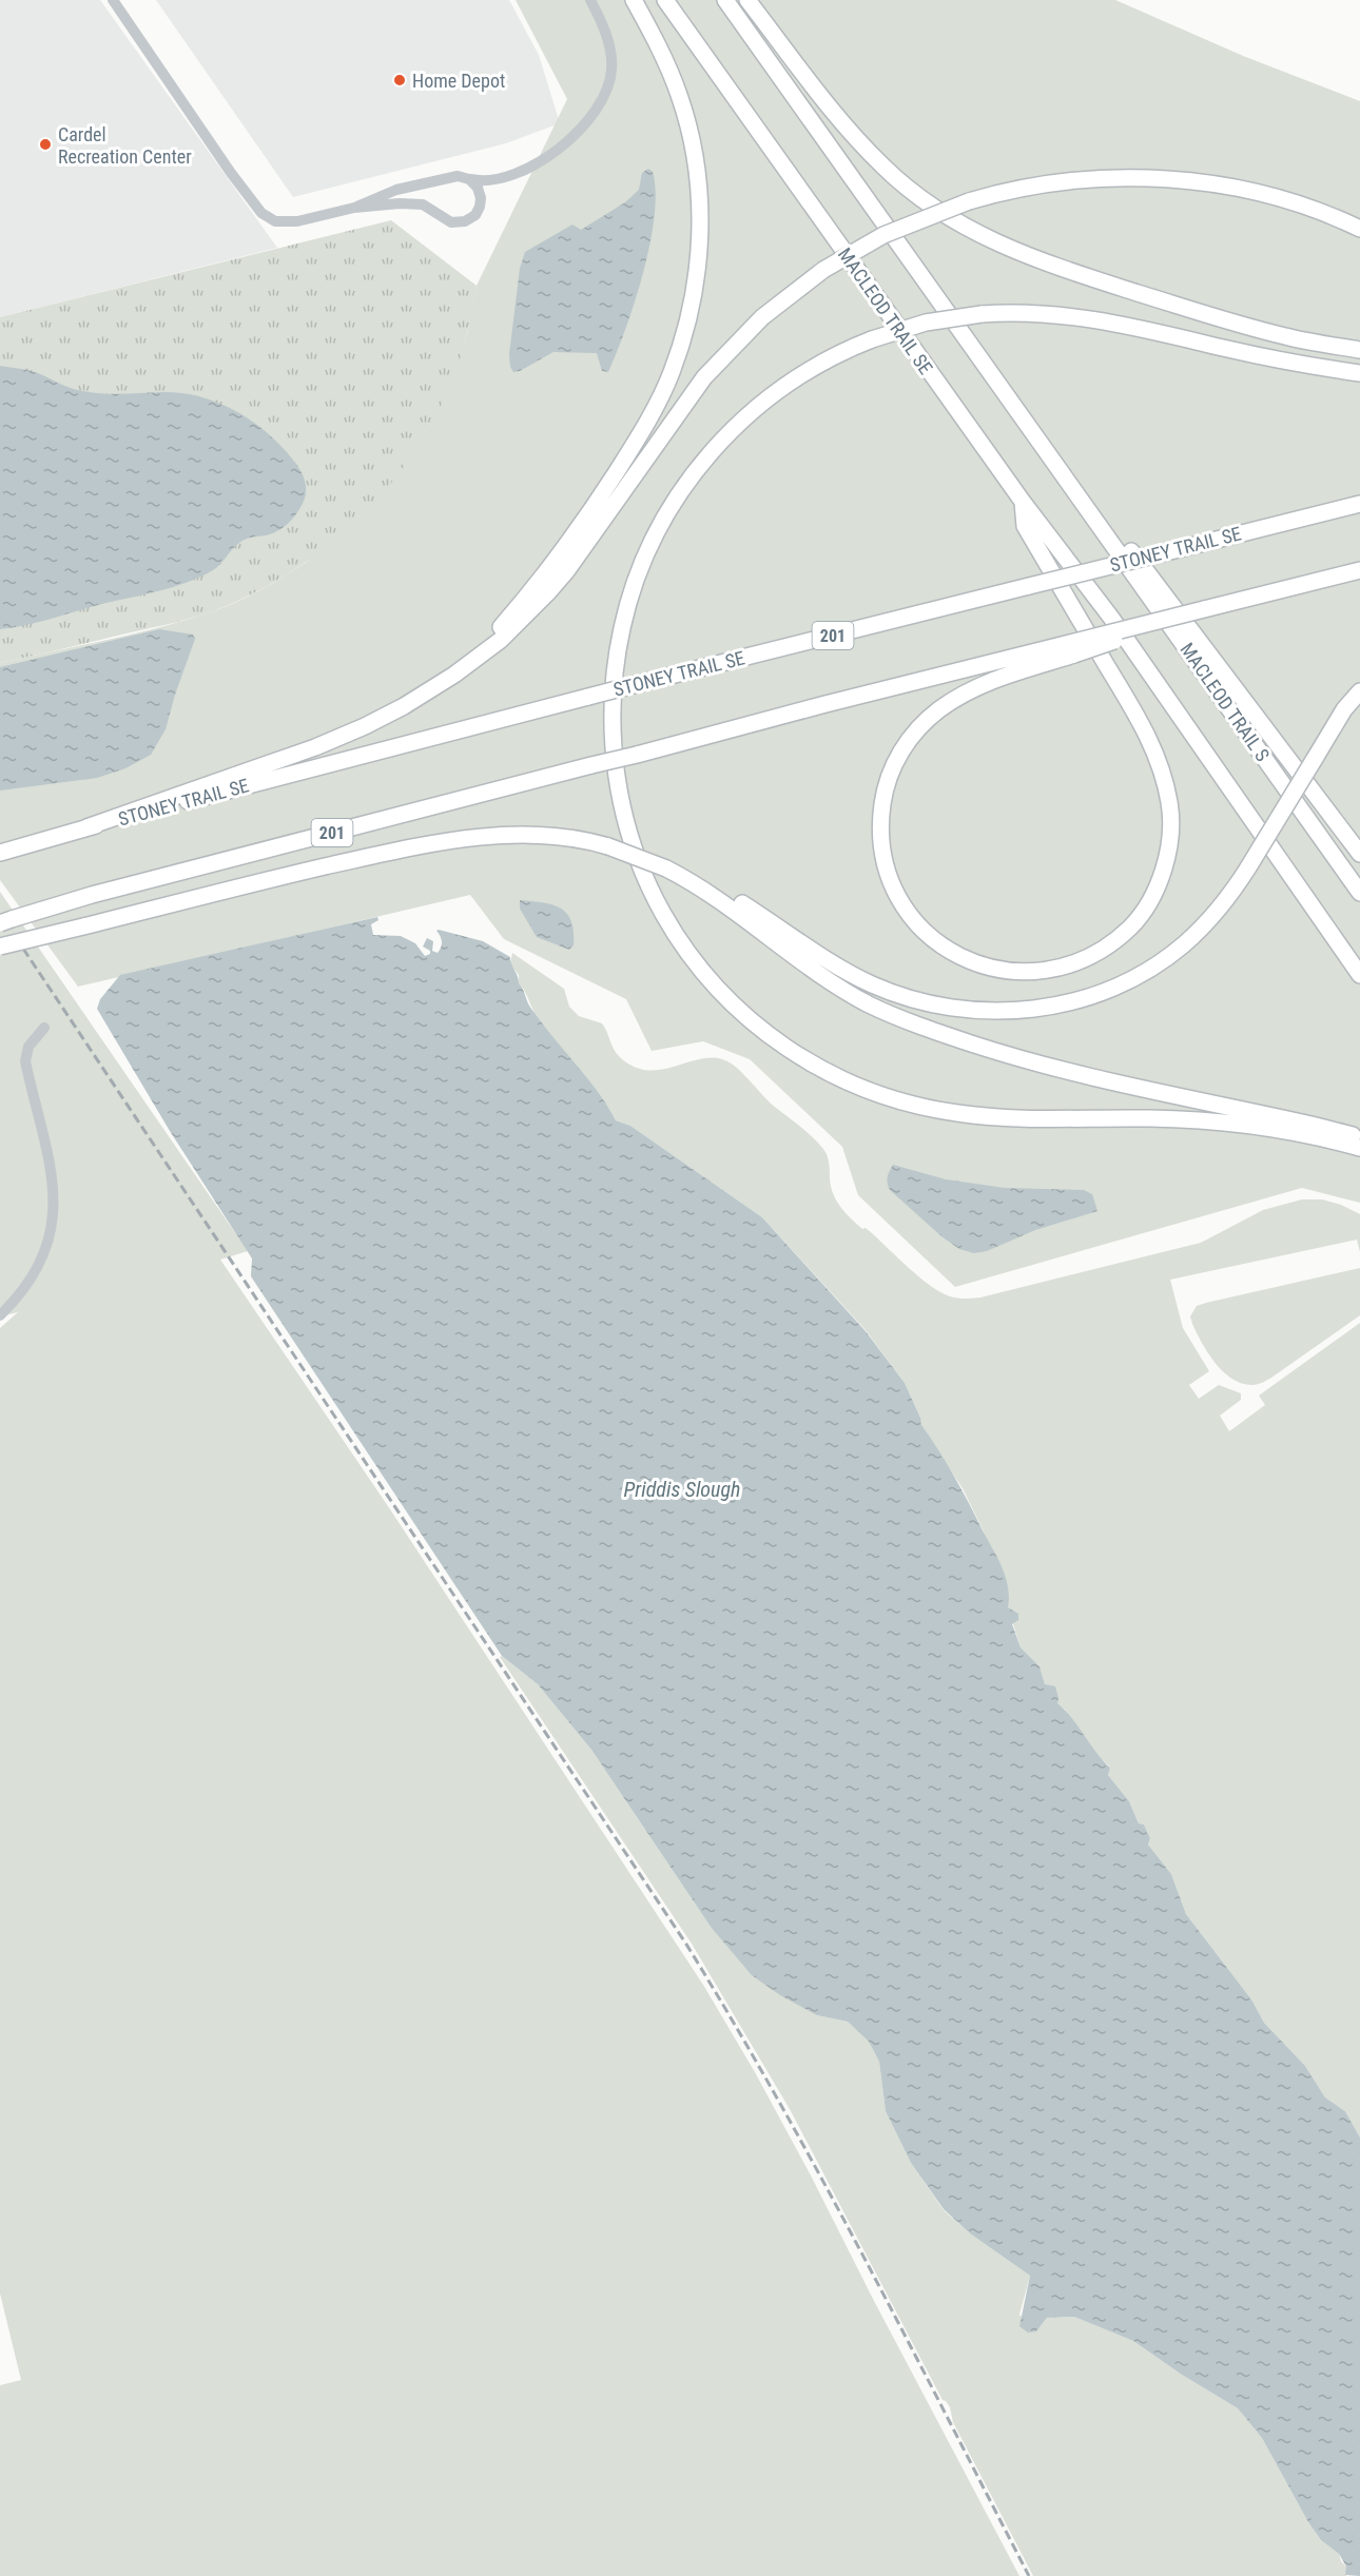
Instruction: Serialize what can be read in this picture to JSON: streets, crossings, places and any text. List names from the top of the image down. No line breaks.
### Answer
{"streets":{"highway":["MACLEOD TRAIL SE","STONEY TRAIL SE","201","MACLEOD TRAIL S"]},"water":["Priddis Slough"],"places":["Home Depot","Cardel Recreation Center"]}
